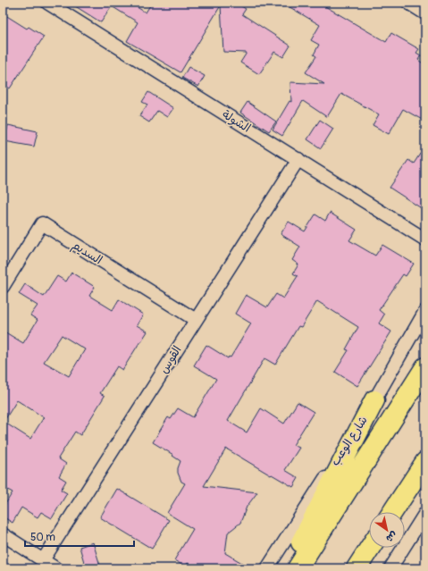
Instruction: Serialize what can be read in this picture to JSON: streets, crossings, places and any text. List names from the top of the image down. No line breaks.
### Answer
{"streets":{"street":["الشولة","السديم","القوس","شارع الوعب"]},"crossings":[["الشولة","القوس"],["السديم","القوس"]],"scale_bar":"50 m","north":"bottom right"}
